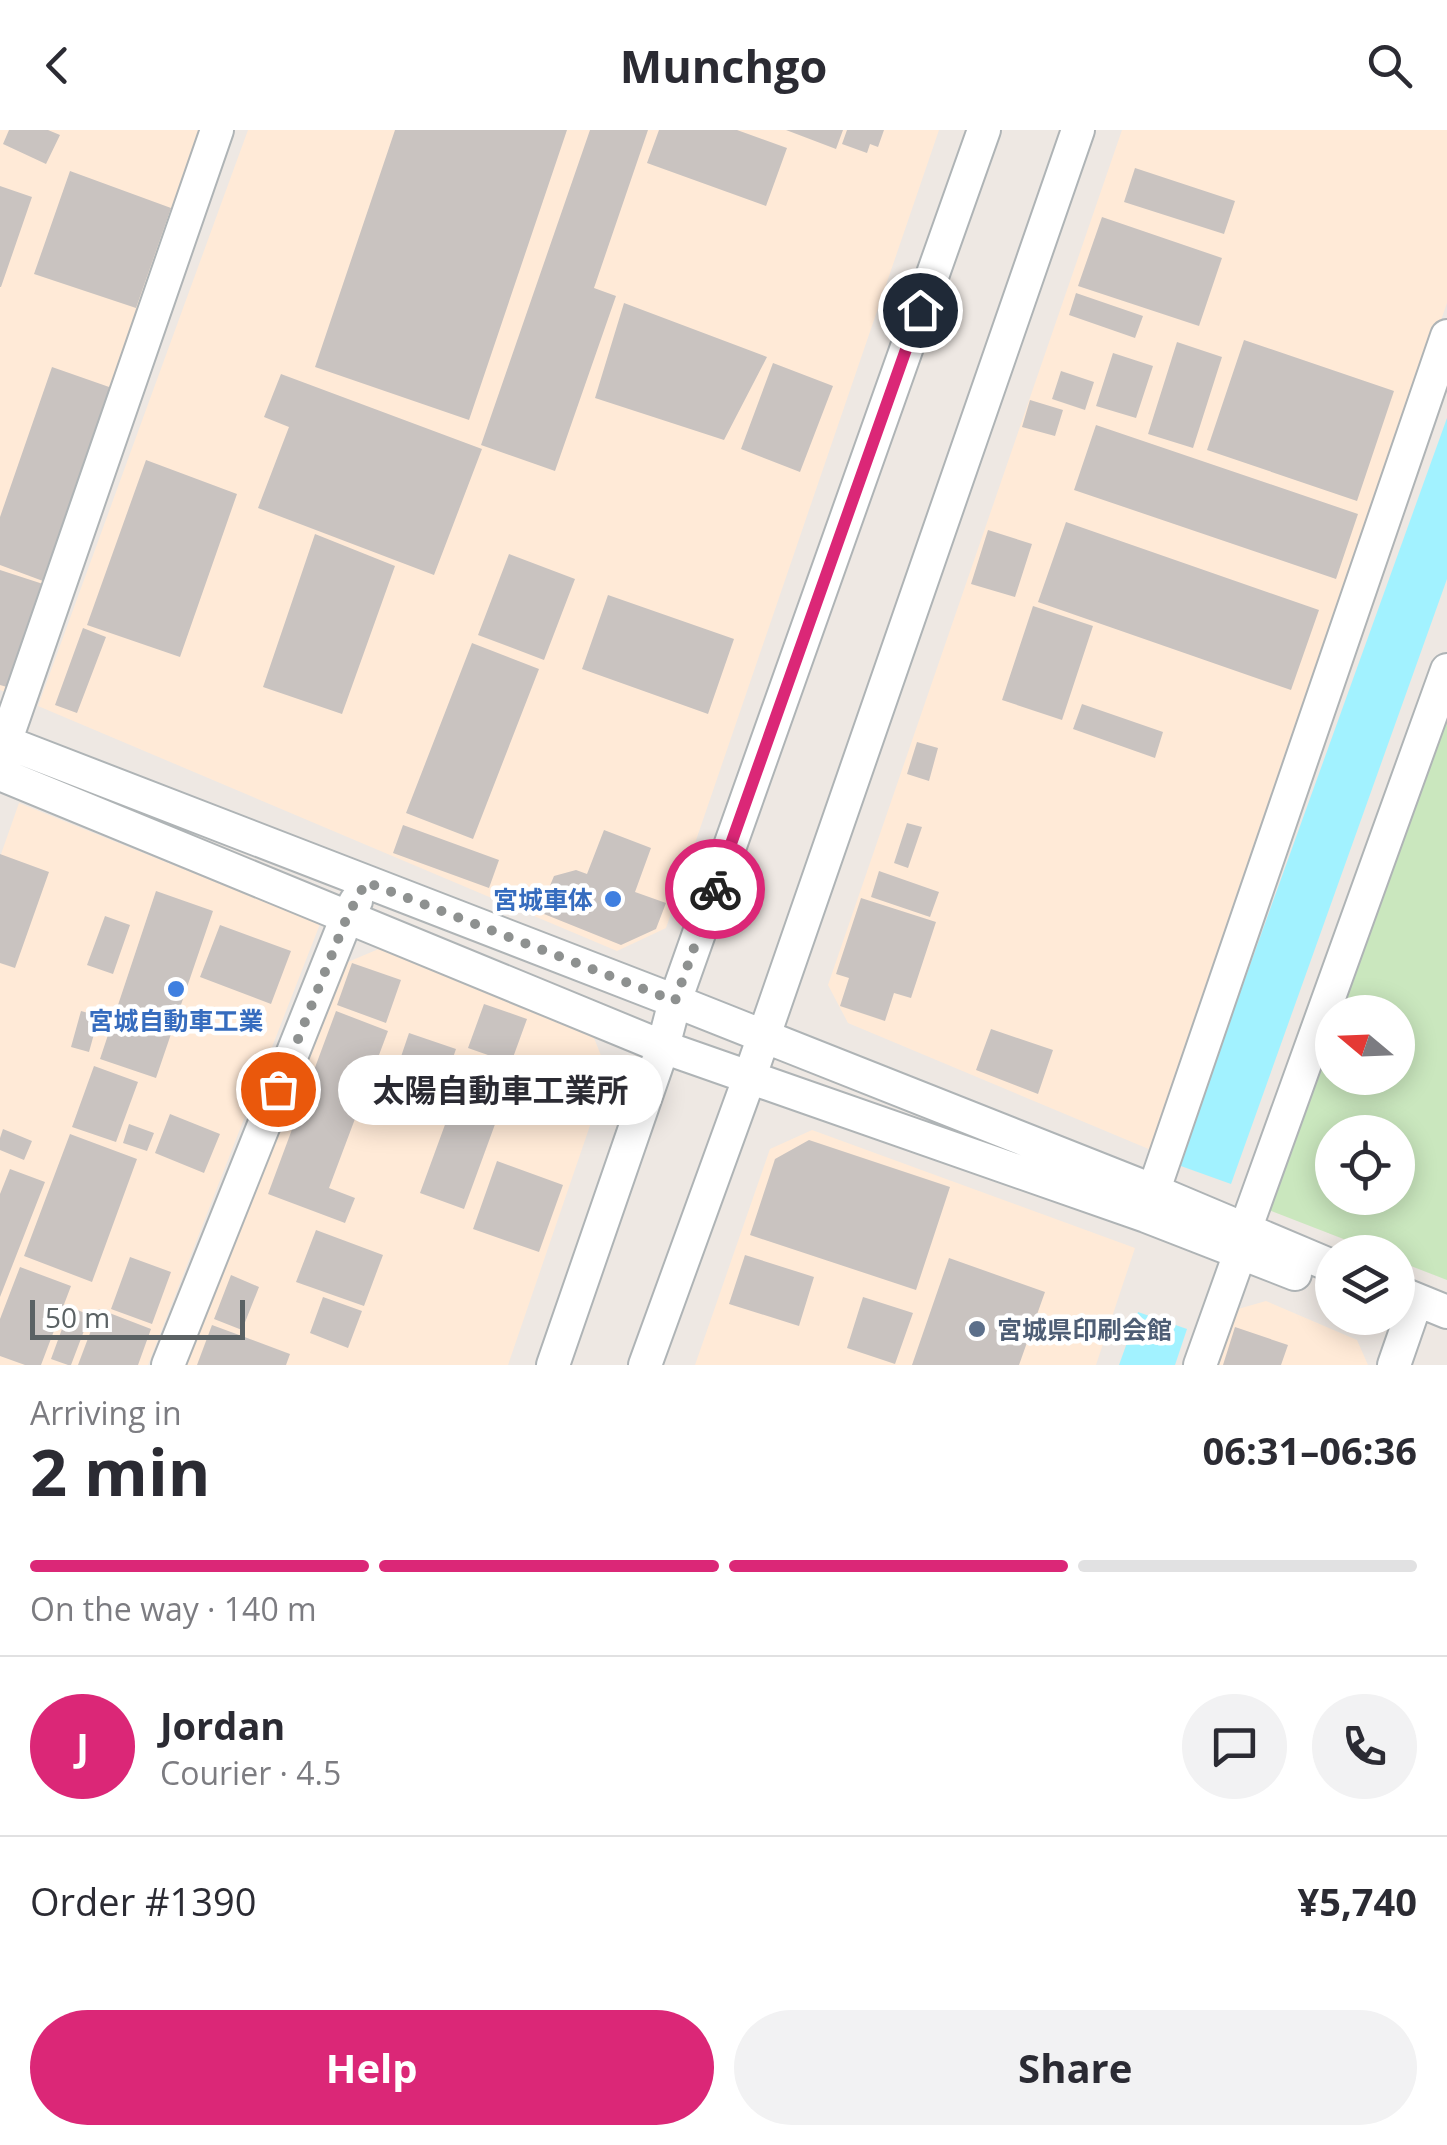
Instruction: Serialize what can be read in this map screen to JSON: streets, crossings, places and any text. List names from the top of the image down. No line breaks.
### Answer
{"places":["宮城車体","宮城自動車工業","太陽自動車工業所","宮城県印刷会館"],"scale_bar":"50 m","north":"left","page":{"header":"Munchgo","bubble":"太陽自動車工業所","scale":"50 m","heading":["2 min","Arriving in","06:31–06:36"],"panel":["Jordan","Courier · 4.5","Order #1390","¥5,740"],"bar":"On the way · 140 m","round":"J","buttons":["Help","Share"]}}
